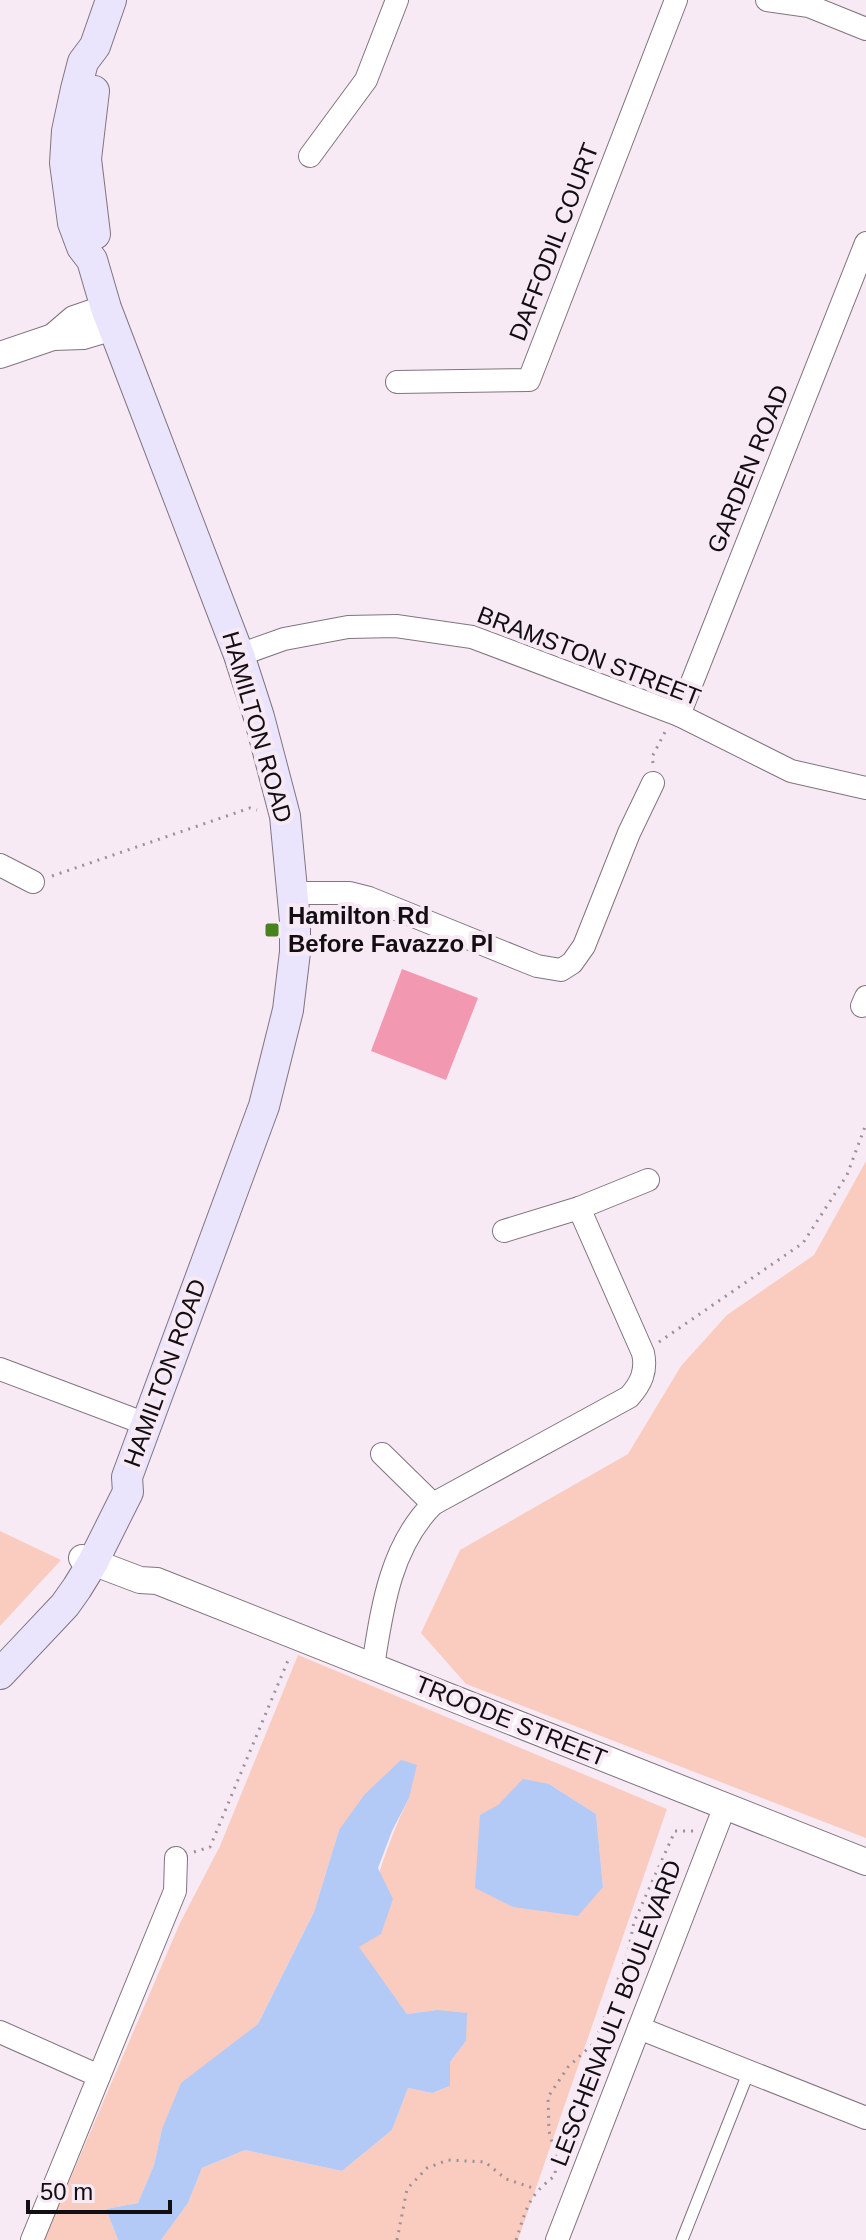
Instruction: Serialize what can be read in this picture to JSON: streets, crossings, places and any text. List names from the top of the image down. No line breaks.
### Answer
{"streets":{"main road":["HAMILTON ROAD"],"street":["DAFFODIL COURT","GARDEN ROAD","BRAMSTON STREET","TROODE STREET","LESCHENAULT BOULEVARD"]},"crossings":[["GARDEN ROAD","BRAMSTON STREET"],["BRAMSTON STREET","HAMILTON ROAD"],["HAMILTON ROAD","TROODE STREET"],["TROODE STREET","LESCHENAULT BOULEVARD"]],"places":{"transit":["Hamilton Rd Before Favazzo Pl"]},"scale_bar":"50 m"}
